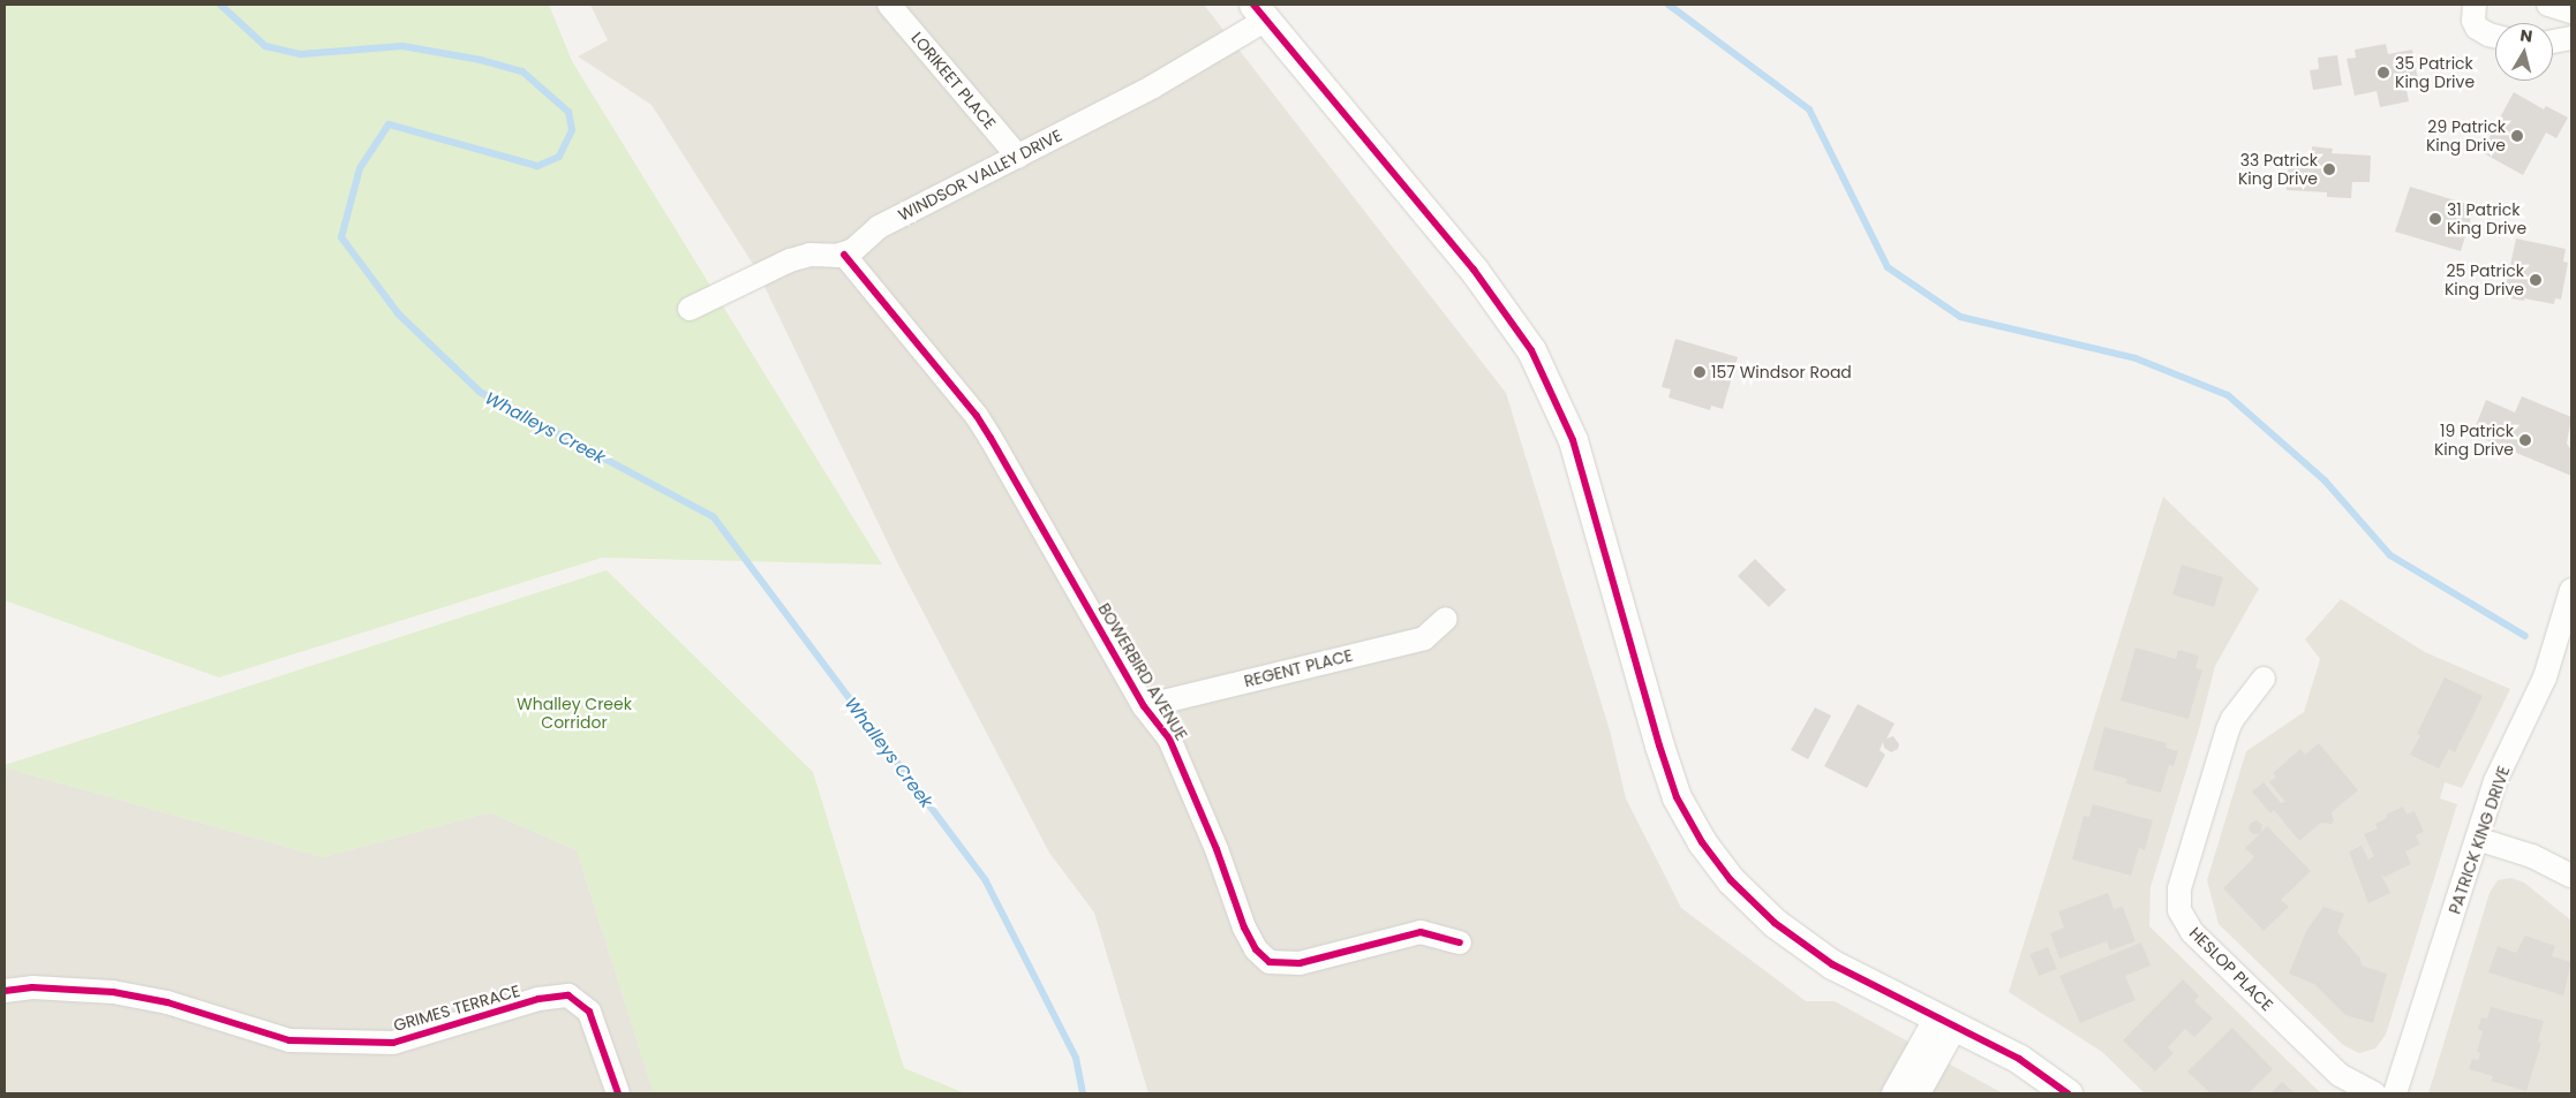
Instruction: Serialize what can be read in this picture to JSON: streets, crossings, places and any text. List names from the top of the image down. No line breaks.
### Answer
{"streets":{"street":["LORIKEET PLACE","WINDSOR VALLEY DRIVE","REGENT PLACE","BOWERBIRD AVENUE","PATRICK KING DRIVE","HESLOP PLACE","GRIMES TERRACE"]},"crossings":[["LORIKEET PLACE","WINDSOR VALLEY DRIVE"],["WINDSOR VALLEY DRIVE","BOWERBIRD AVENUE"],["REGENT PLACE","BOWERBIRD AVENUE"]],"water":["Whalleys Creek"],"parks":["Whalley Creek Corridor"],"places":["35 Patrick King Drive","29 Patrick King Drive","33 Patrick King Drive","31 Patrick King Drive","25 Patrick King Drive","157 Windsor Road","19 Patrick King Drive"],"north":"top"}
